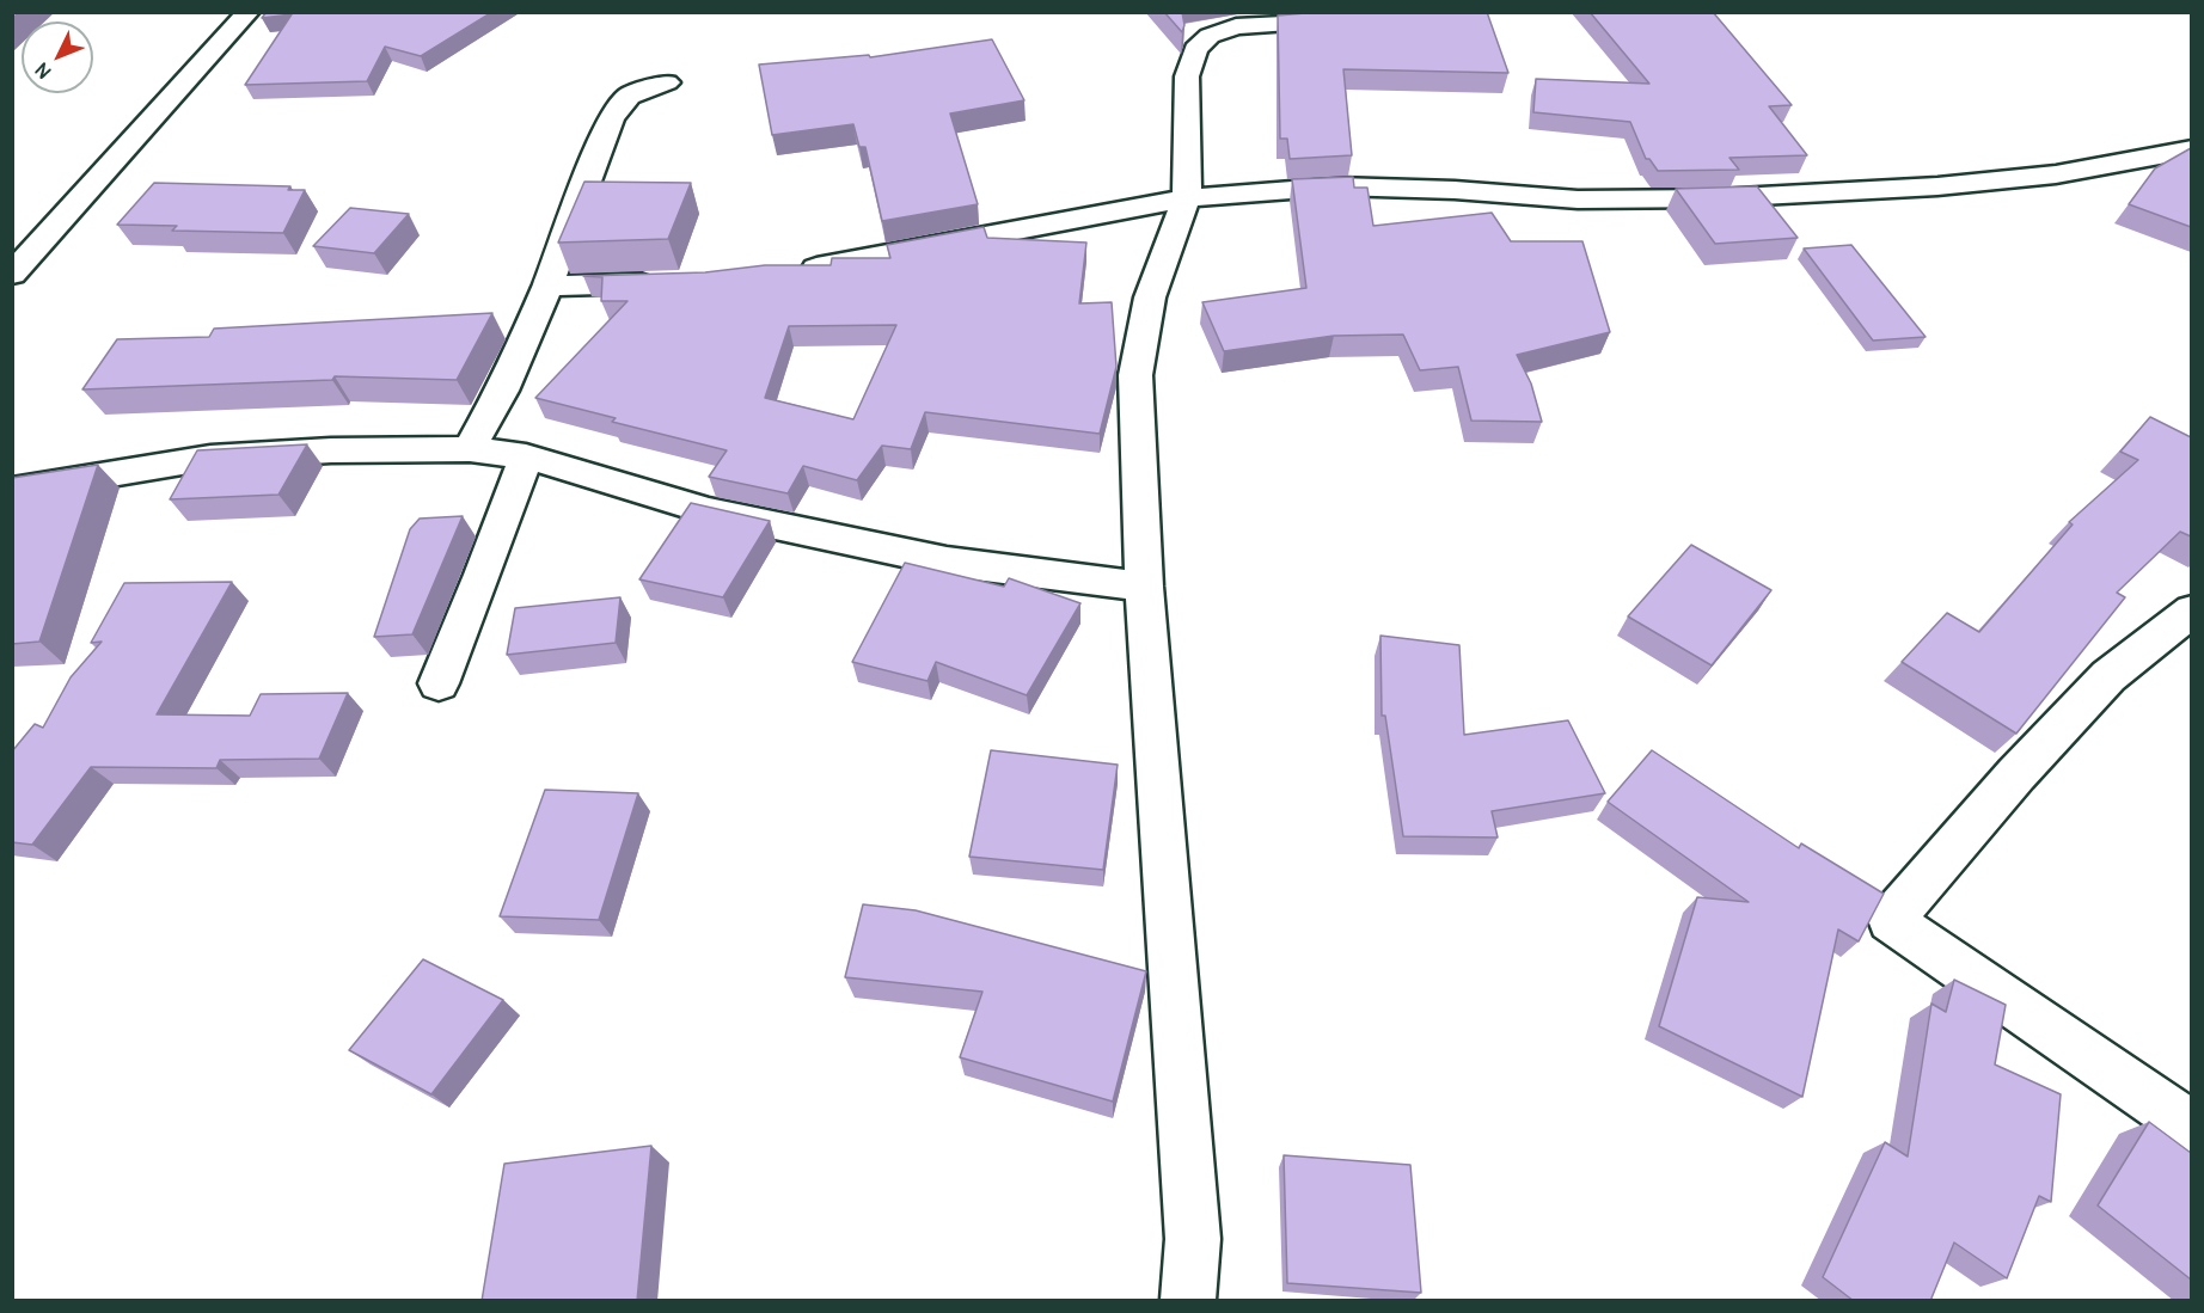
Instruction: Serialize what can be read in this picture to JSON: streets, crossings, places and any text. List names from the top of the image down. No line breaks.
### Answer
{"north":"bottom left"}
